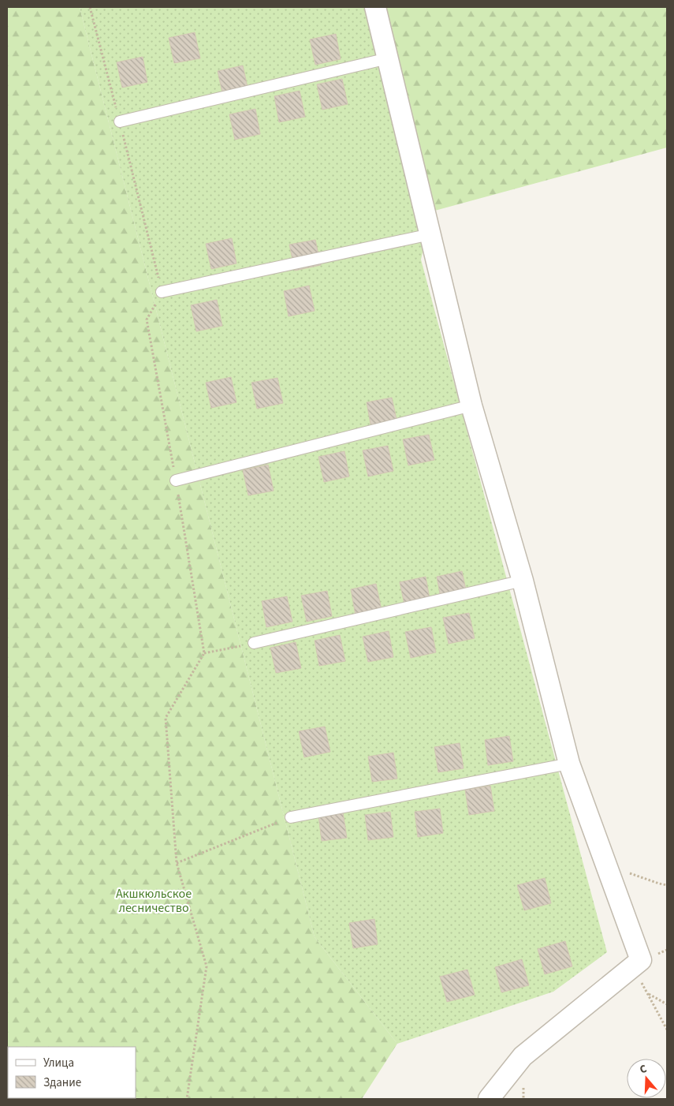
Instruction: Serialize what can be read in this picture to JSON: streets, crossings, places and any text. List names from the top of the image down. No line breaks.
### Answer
{"parks":["Акшкюльское лесничество"],"legend":["Улица","Здание"],"north":"top"}
